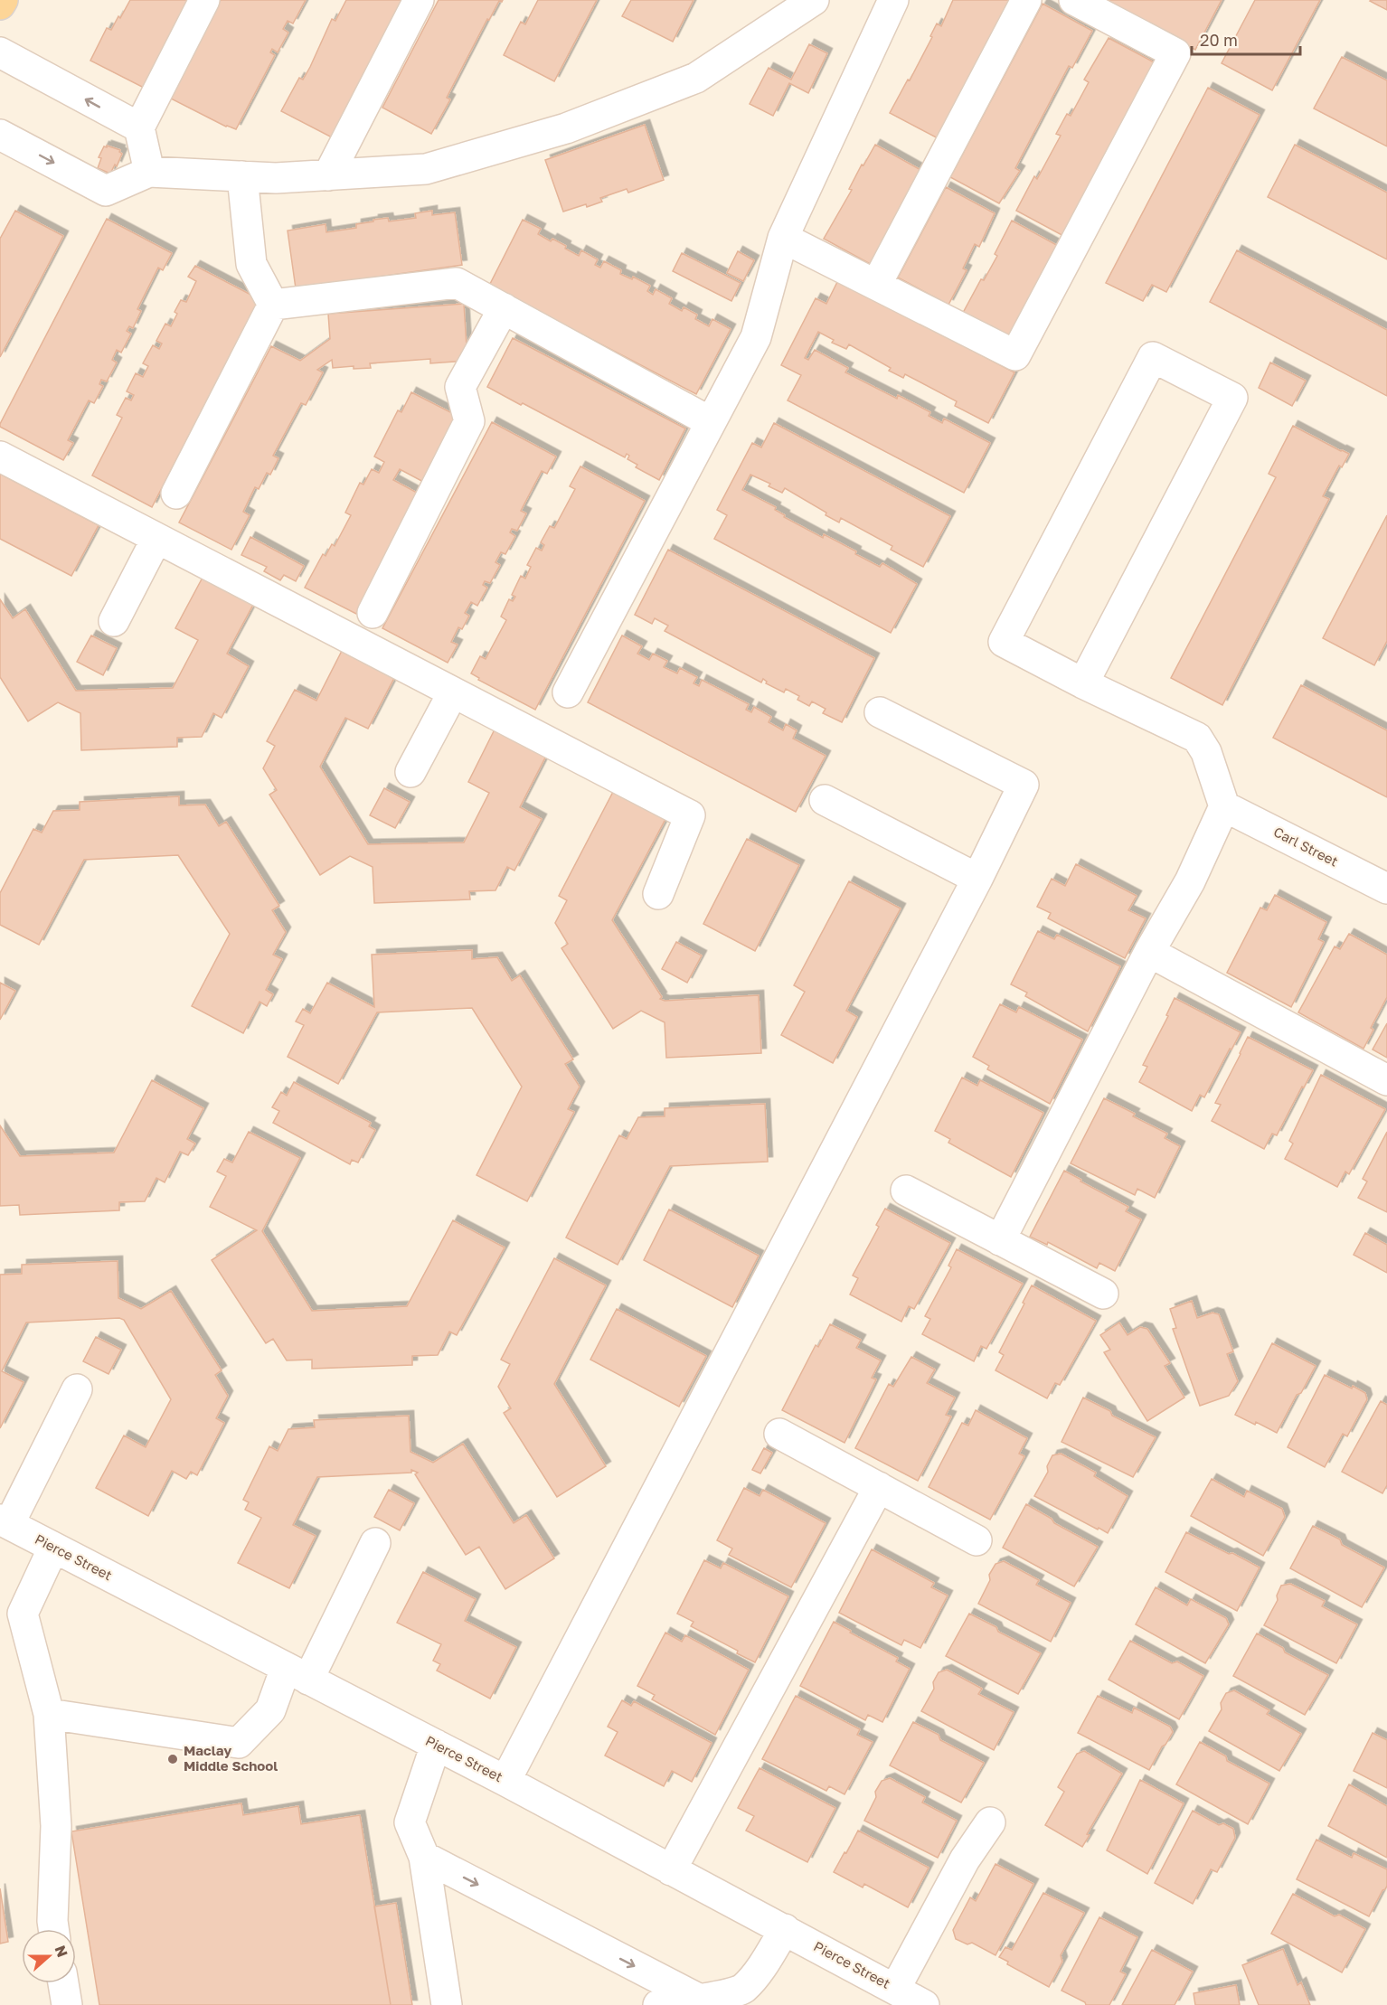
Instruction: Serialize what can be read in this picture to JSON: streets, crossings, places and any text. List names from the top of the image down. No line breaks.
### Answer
{"streets":{"street":["Carl Street","Pierce Street"]},"places":["Maclay Middle School"],"scale_bar":"20 m","north":"right"}
